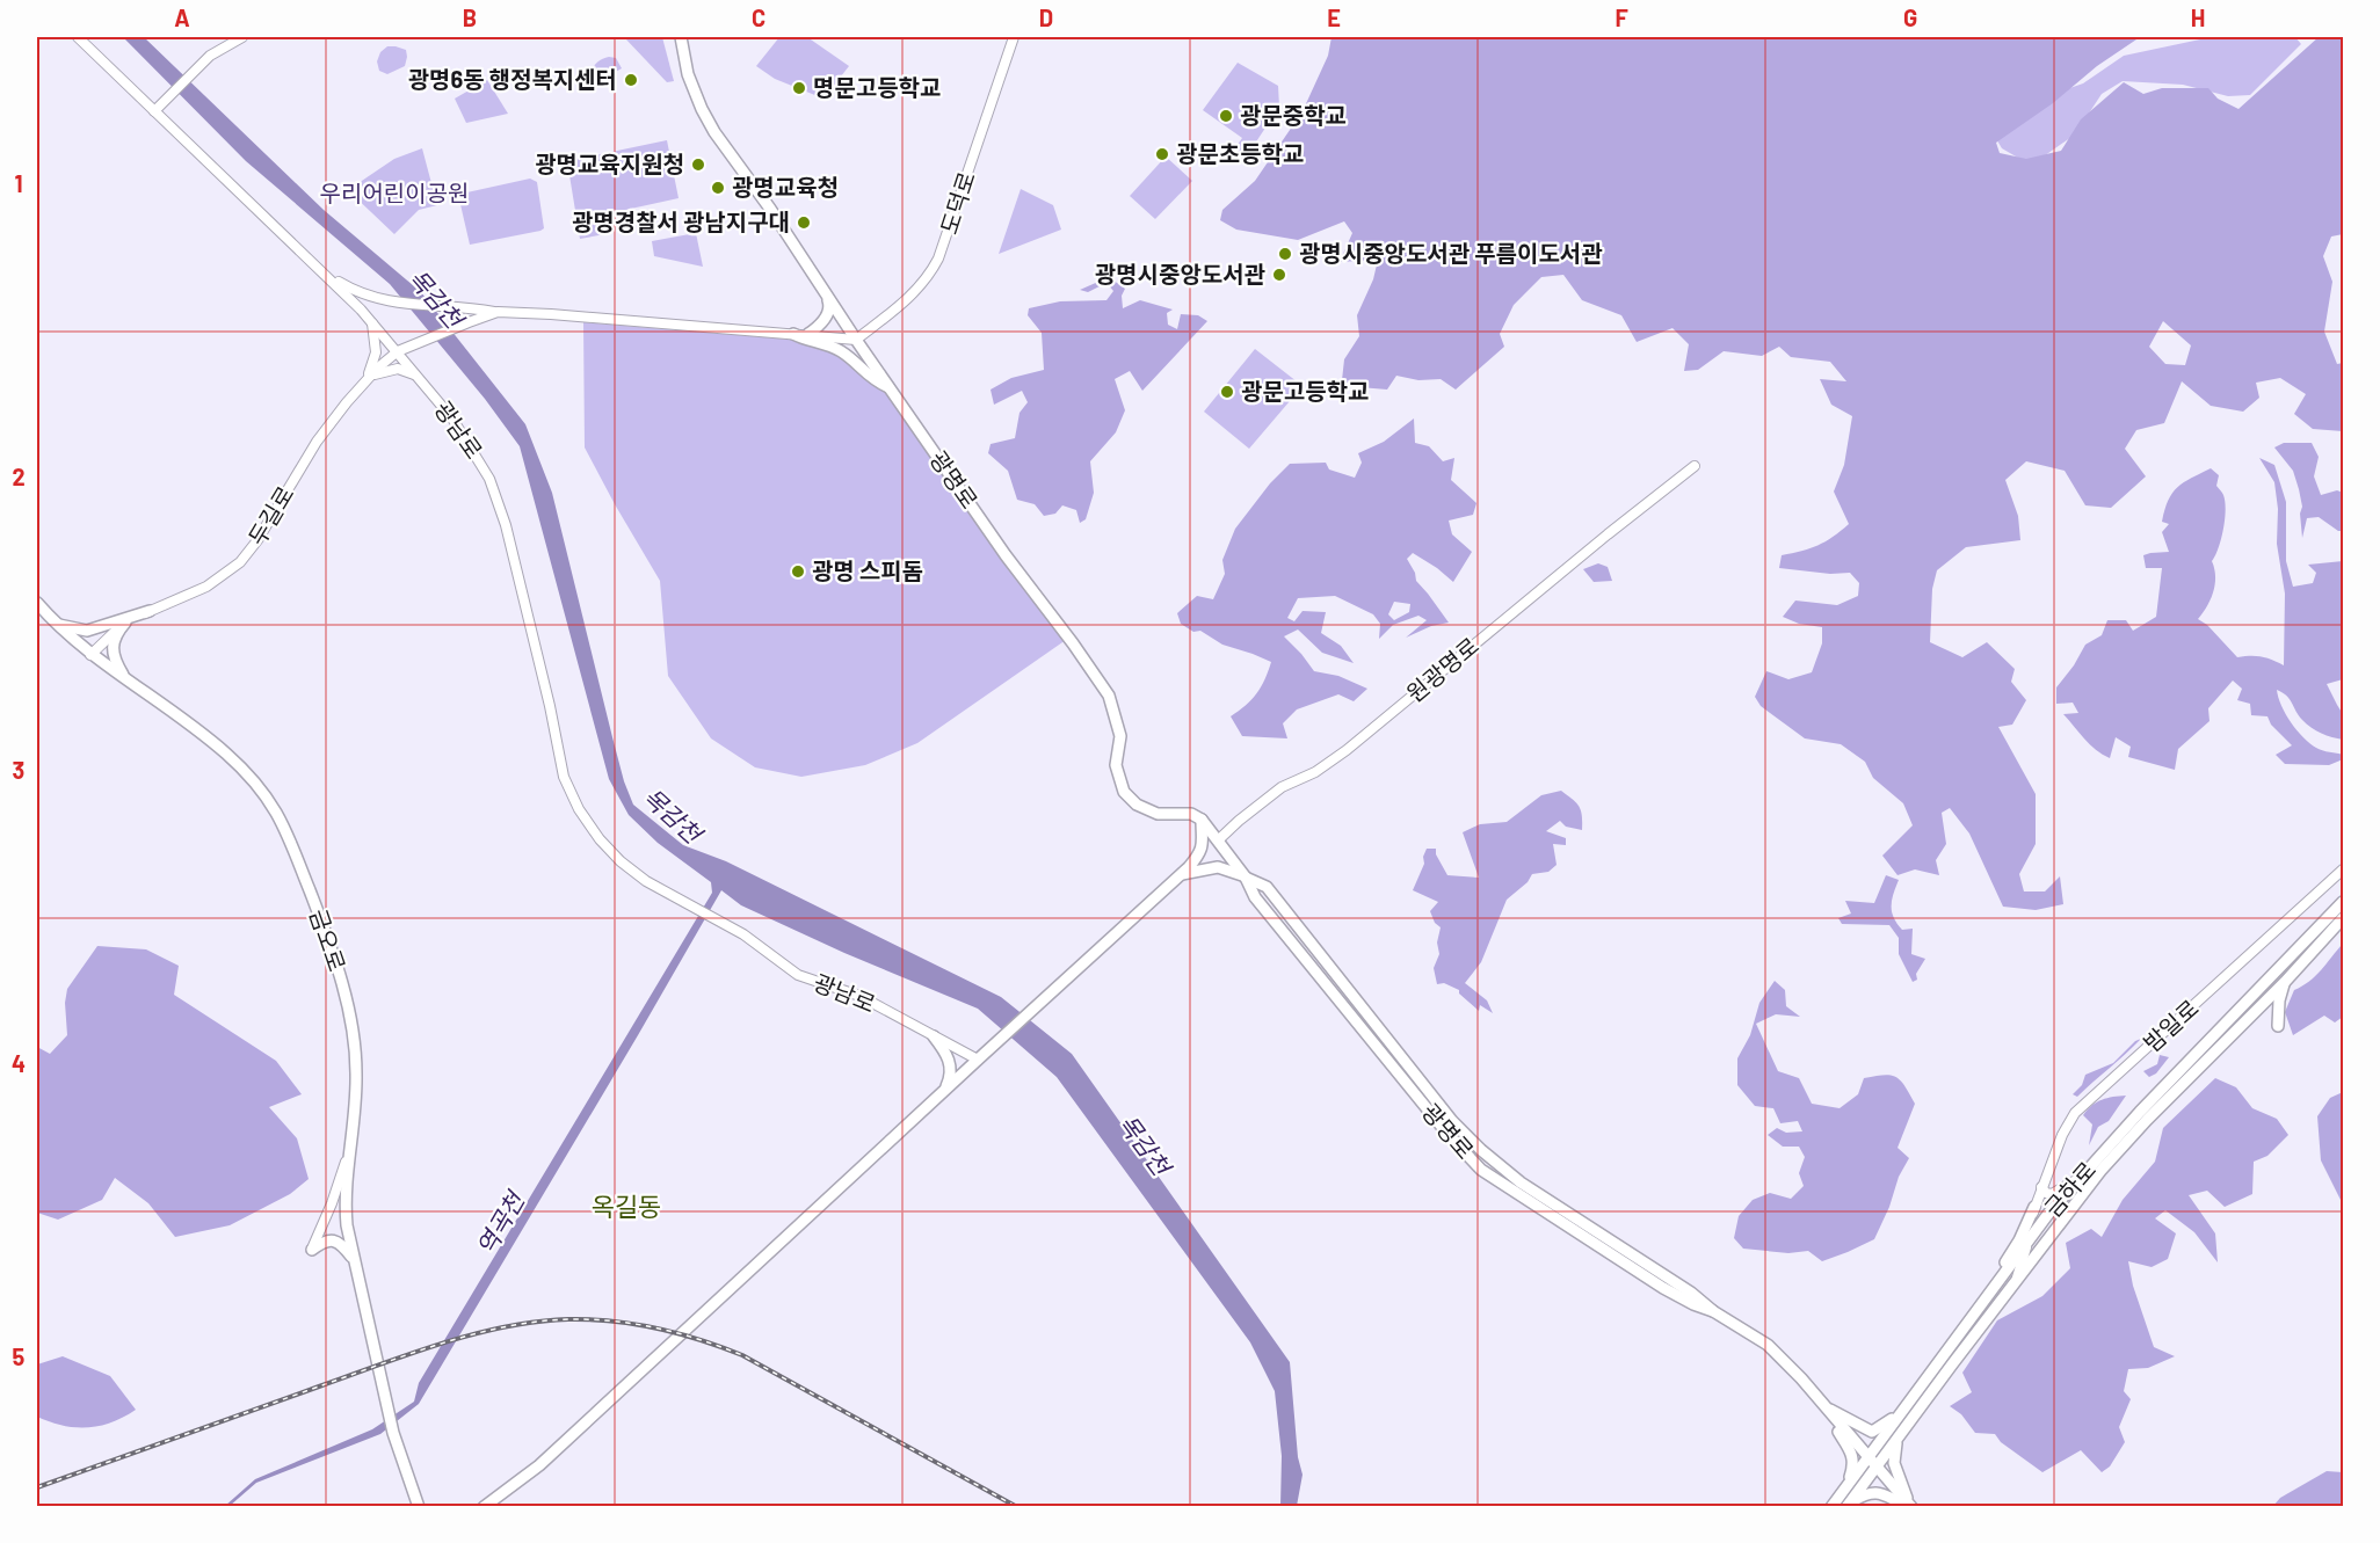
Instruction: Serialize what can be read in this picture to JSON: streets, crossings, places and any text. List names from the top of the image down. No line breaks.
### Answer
{"streets":{"main road":["광명로","원광명로","금오로","금하로"],"street":["도덕로","광남로","두길로","밤일로"]},"crossings":[["도덕로","광명로"],["광남로","두길로"],["광남로","원광명로"],["광명로","원광명로"],["광명로","금하로"],["두길로","금오로"],["밤일로","금하로"]],"districts":["옥길동"],"water":["목감천","역곡천"],"parks":["우리어린이공원"],"places":["광명6동 행정복지센터","명문고등학교","광문중학교","광문초등학교","광명교육지원청","광명교육청","광명경찰서 광남지구대","광명시중앙도서관 푸름이도서관","광명시중앙도서관","광문고등학교","광명 스피돔"],"grid":{"columns":["A","B","C","D","E","F","G","H"],"rows":["1","2","3","4","5"]}}
